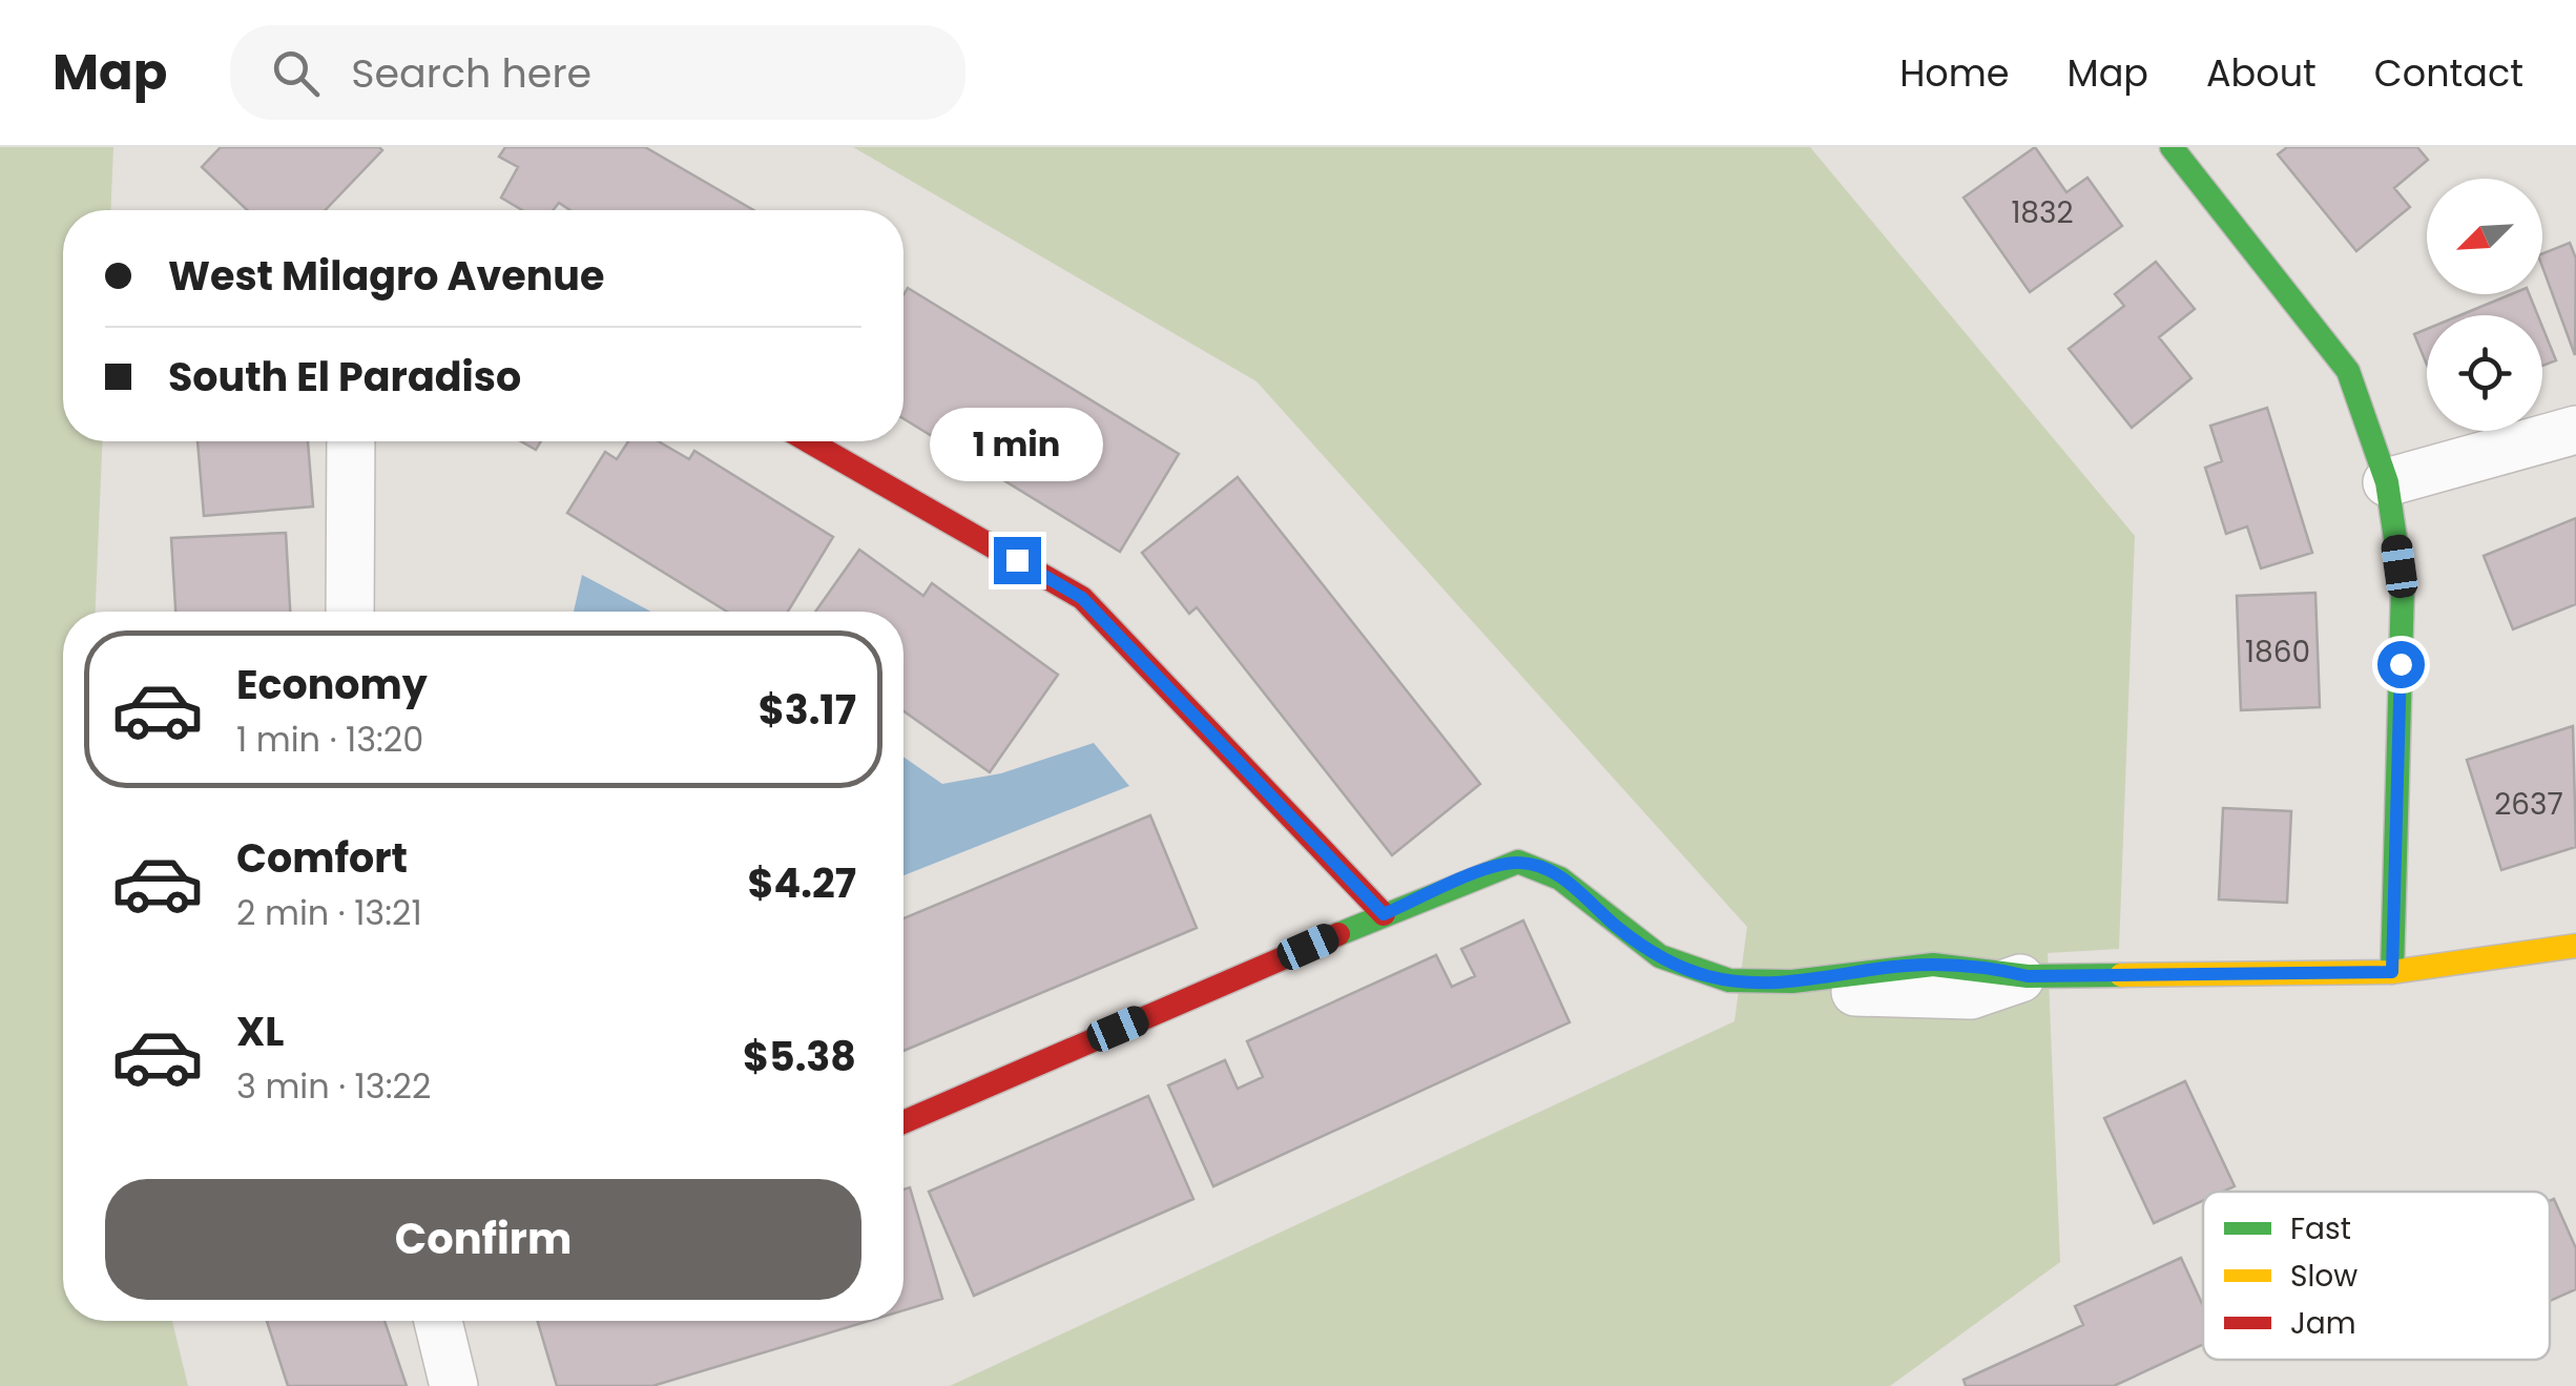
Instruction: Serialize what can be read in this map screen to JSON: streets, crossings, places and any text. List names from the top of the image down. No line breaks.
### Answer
{"house_numbers":["1832","1860","2637"],"legend":["Fast","Slow","Jam"],"north":"bottom left","page":{"header":"Map","search":"Search here","nav":["Home","Map","About","Contact"],"banner":["West Milagro Avenue","South El Paradiso"],"bubble":"1 min","list":[{"name":"Economy","note":"1 min · 13:20","value":"$3.17"},{"name":"Comfort","note":"2 min · 13:21","value":"$4.27"},{"name":"XL","note":"3 min · 13:22","value":"$5.38"}],"buttons":"Confirm"}}
